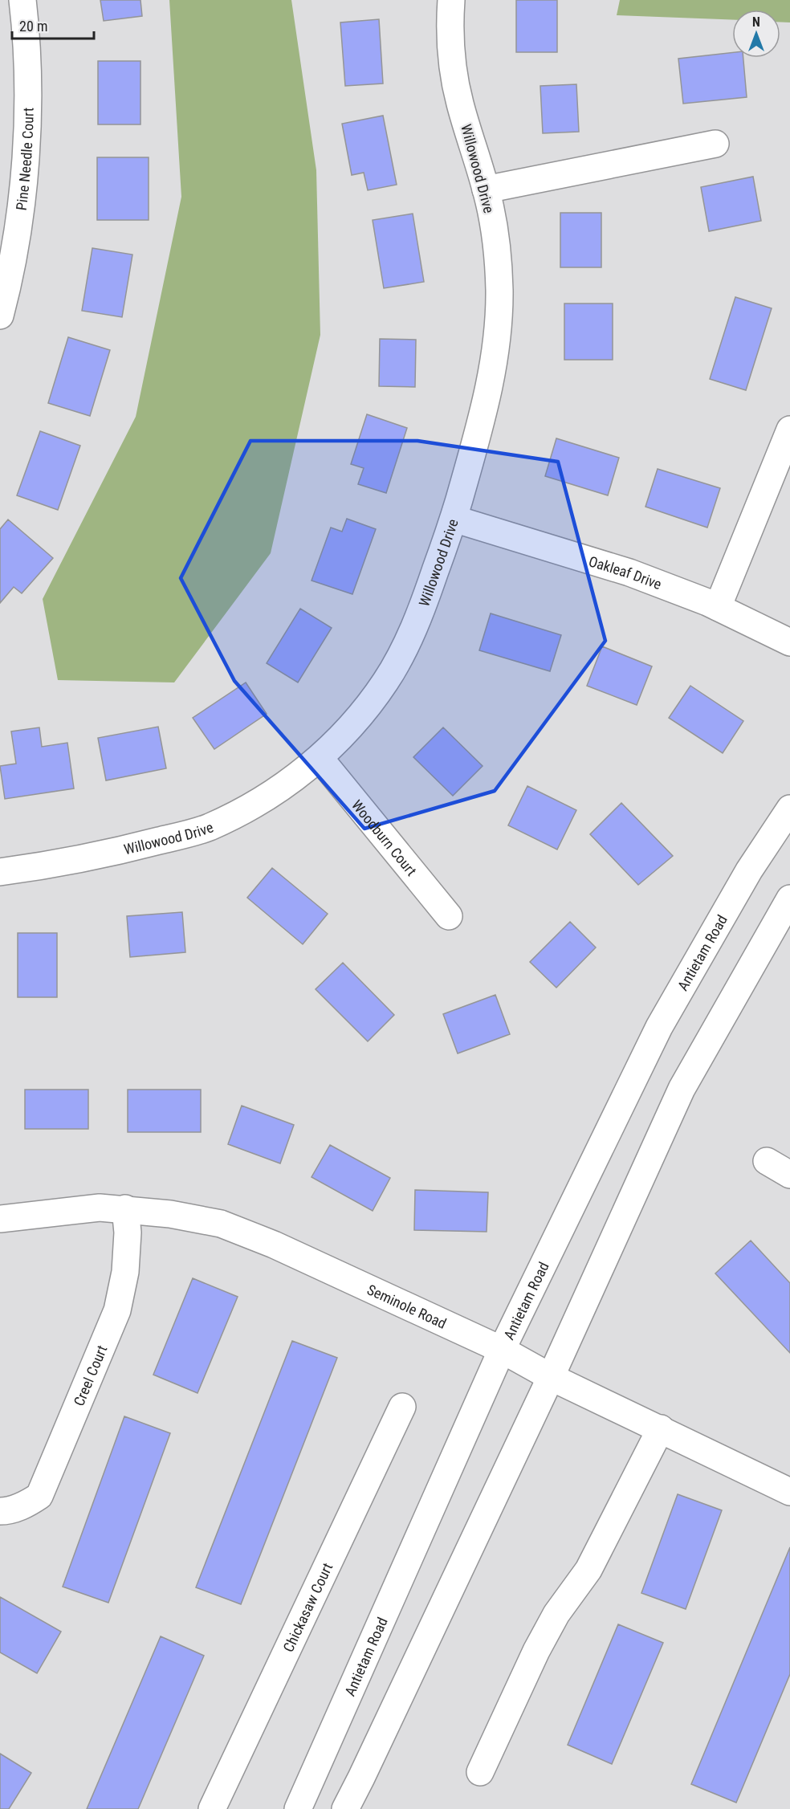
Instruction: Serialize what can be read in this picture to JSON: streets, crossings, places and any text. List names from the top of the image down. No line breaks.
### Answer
{"streets":{"street":["Pine Needle Court","Willowood Drive","Oakleaf Drive","Woodburn Court","Antietam Road","Seminole Road","Creel Court","Chickasaw Court"]},"crossings":[["Willowood Drive","Oakleaf Drive"],["Willowood Drive","Woodburn Court"],["Antietam Road","Seminole Road"],["Seminole Road","Creel Court"]],"scale_bar":"20 m","north":"top"}
